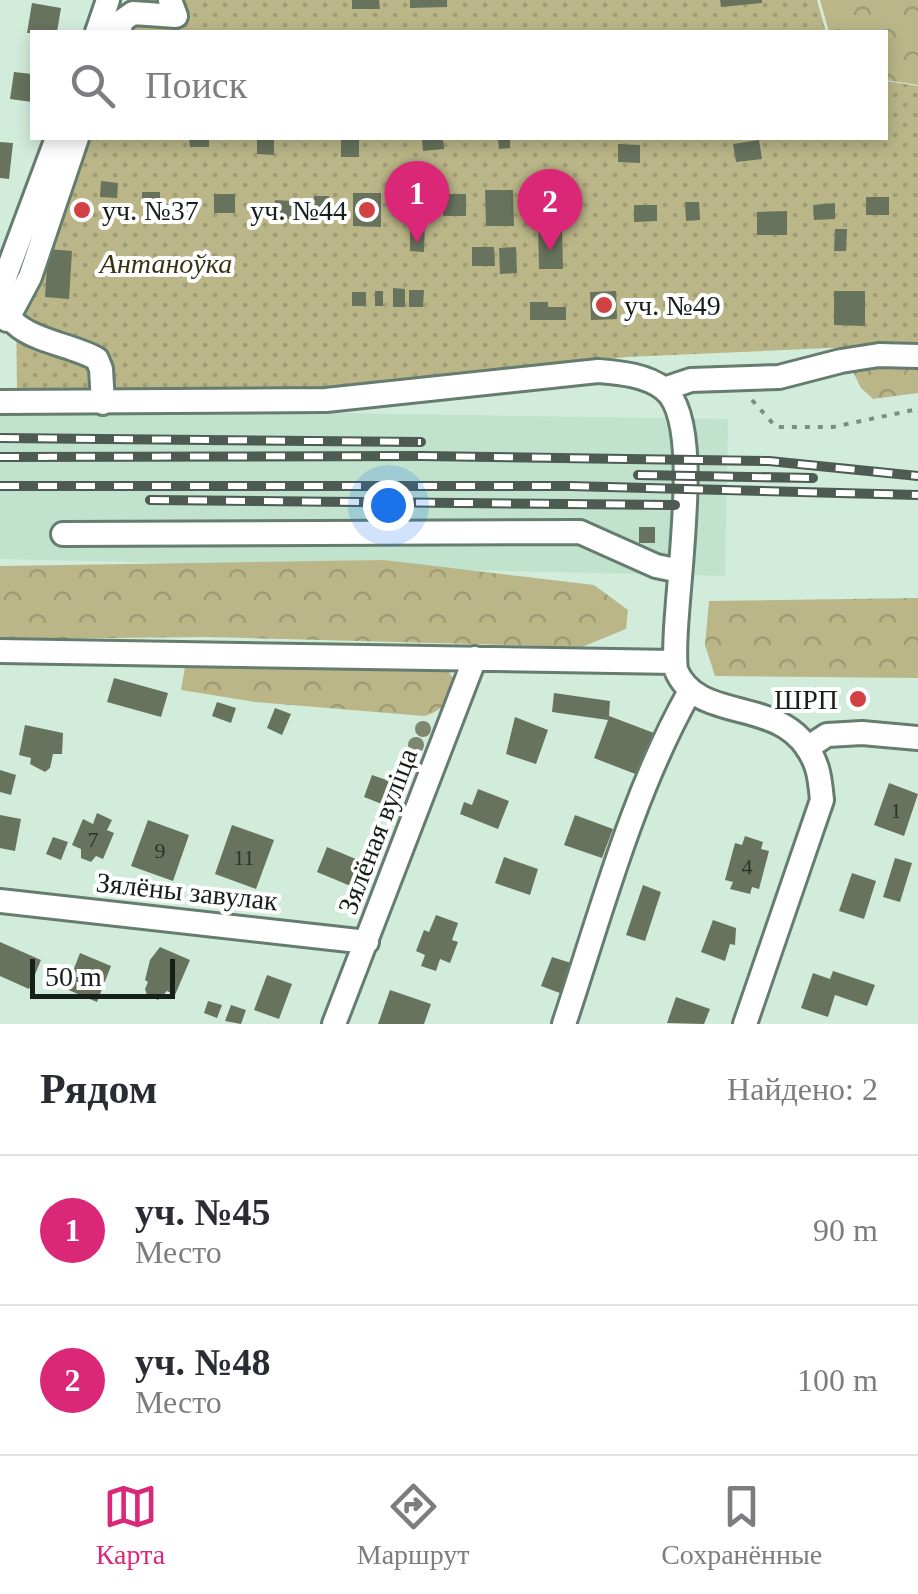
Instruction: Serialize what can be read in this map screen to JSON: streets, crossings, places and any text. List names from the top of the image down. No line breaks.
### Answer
{"streets":{"street":["Зялёная вуліца","Зялёны завулак"]},"crossings":[["Зялёная вуліца","Зялёны завулак"]],"parks":["Антаноўка"],"places":["уч. №37","уч. №44","уч. №49","ШРП"],"house_numbers":["1","7","9","11","4"],"scale_bar":"50 m","page":{"search":"Поиск","pins":["1","2"],"scale":"50 m","heading":["Рядом","Найдено: 2"],"list":[{"mark":"1","name":"уч. №45","note":"Место","value":"90 m"},{"mark":"2","name":"уч. №48","note":"Место","value":"100 m"}],"nav":["Карта","Маршрут","Сохранённые"]}}
